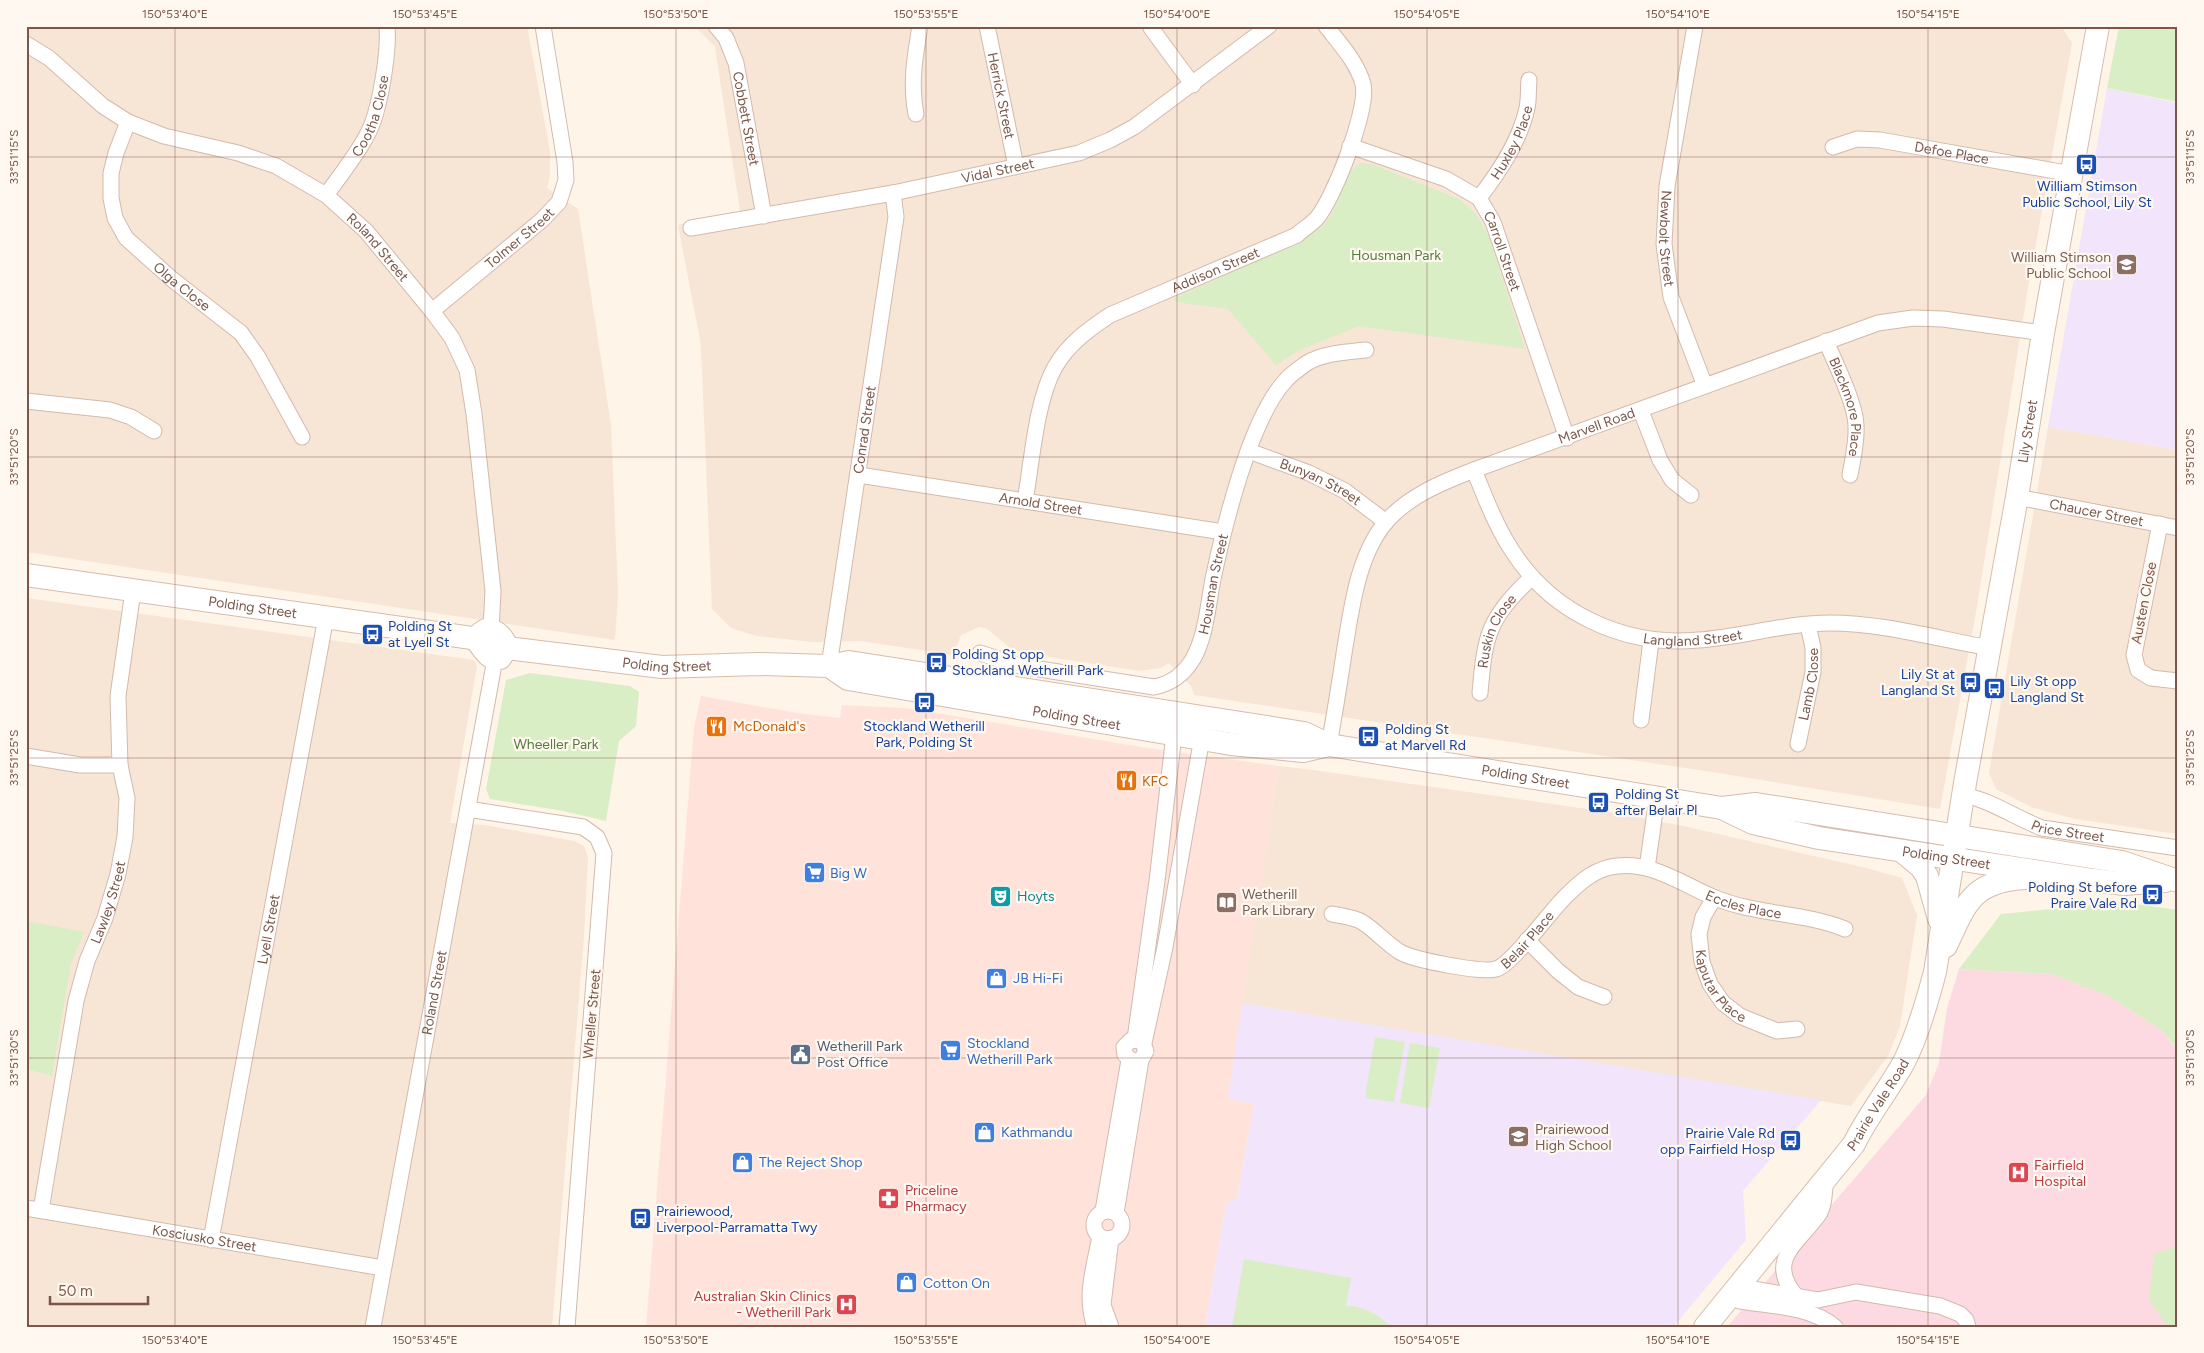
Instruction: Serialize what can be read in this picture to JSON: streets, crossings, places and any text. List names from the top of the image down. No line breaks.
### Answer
{"streets":{"main road":["Lily Street","Polding Street","Prairie Vale Road"],"street":["Herrick Street","Cootha Close","Cobbett Street","Huxley Place","Defoe Place","Vidal Street","Tolmer Street","Newbolt Street","Roland Street","Carroll Street","Addison Street","Olga Close","Blackmore Place","Marvell Road","Conrad Street","Bunyan Street","Arnold Street","Chaucer Street","Housman Street","Austen Close","Ruskin Close","Langland Street","Lamb Close","Price Street","Lawley Street","Eccles Place","Lyell Street","Belair Place","Kaputar Place","Wheller Street","Kosciusko Street"]},"crossings":[["Herrick Street","Vidal Street"],["Cootha Close","Roland Street"],["Cobbett Street","Vidal Street"],["Huxley Place","Carroll Street"],["Defoe Place","Lily Street"],["Vidal Street","Conrad Street"],["Tolmer Street","Roland Street"],["Newbolt Street","Marvell Road"],["Roland Street","Olga Close"],["Roland Street","Polding Street"],["Roland Street","Wheller Street"],["Roland Street","Kosciusko Street"],["Carroll Street","Addison Street"],["Carroll Street","Marvell Road"],["Addison Street","Arnold Street"],["Blackmore Place","Marvell Road"],["Marvell Road","Lily Street"],["Marvell Road","Bunyan Street"],["Marvell Road","Polding Street"],["Marvell Road","Langland Street"],["Conrad Street","Arnold Street"],["Conrad Street","Polding Street"],["Lily Street","Chaucer Street"],["Lily Street","Polding Street"],["Lily Street","Langland Street"],["Lily Street","Price Street"],["Lily Street","Prairie Vale Road"],["Bunyan Street","Housman Street"],["Arnold Street","Housman Street"],["Chaucer Street","Austen Close"],["Polding Street","Lawley Street"],["Polding Street","Lyell Street"],["Polding Street","Prairie Vale Road"],["Ruskin Close","Langland Street"],["Langland Street","Lamb Close"],["Lawley Street","Kosciusko Street"],["Eccles Place","Belair Place"],["Eccles Place","Kaputar Place"],["Lyell Street","Kosciusko Street"]],"parks":["Housman Park","Wheeller Park"],"places":{"bus stop":["William Stimson Public School, Lily St","Polding St at Lyell St","Polding St opp Stockland Wetherill Park","Lily St at Langland St","Lily St opp Langland St","Stockland Wetherill Park, Polding St","Polding St at Marvell Rd","Polding St after Belair Pl","Polding St before Praire Vale Rd","Prairie Vale Rd opp Fairfield Hosp","Prairiewood, Liverpool-Parramatta Twy"],"school or university":["William Stimson Public School","Prairiewood High School"],"restaurant":["McDonald's","KFC"],"supermarket":["Big W","Stockland Wetherill Park"],"theatre":["Hoyts"],"library":["Wetherill Park Library"],"shop":["JB Hi-Fi","Kathmandu","The Reject Shop","Cotton On"],"public building":["Wetherill Park Post Office"],"hospital":["Fairfield Hospital","Australian Skin Clinics - Wetherill Park"],"pharmacy":["Priceline Pharmacy"]},"scale_bar":"50 m","coordinates":["150°53'40\"E","150°53'45\"E","150°53'50\"E","150°53'55\"E","150°54'00\"E","150°54'05\"E","150°54'10\"E","150°54'15\"E","33°51'15\"S","33°51'20\"S","33°51'25\"S","33°51'30\"S"]}
